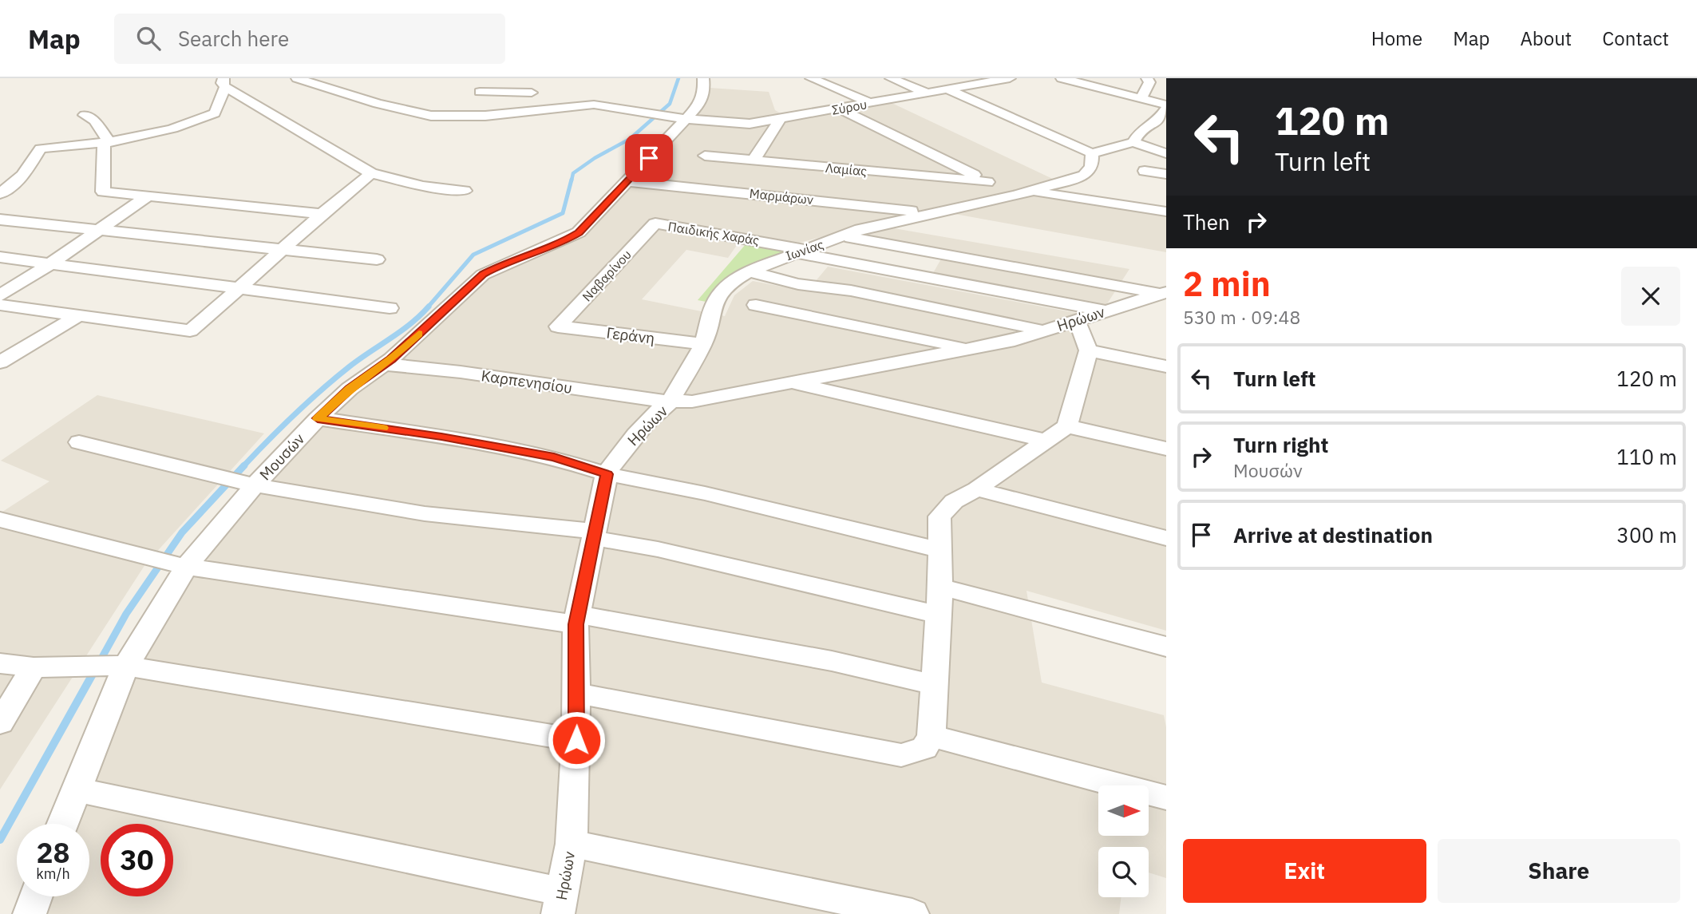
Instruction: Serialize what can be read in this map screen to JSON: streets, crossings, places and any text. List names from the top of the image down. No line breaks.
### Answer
{"streets":{"street":["Σύρου","Λαμίας","Μαρμάρων","Παιδικής Χαράς","Ιωνίας","Ναβαρίνου","Ηρώων","Γεράνη","Καρπενησίου","Μουσών"]},"crossings":[["Σύρου","Μουσών"],["Μαρμάρων","Ιωνίας"],["Μαρμάρων","Μουσών"],["Παιδικής Χαράς","Ιωνίας"],["Παιδικής Χαράς","Ναβαρίνου"],["Παιδικής Χαράς","Ηρώων"],["Ιωνίας","Ηρώων"],["Ιωνίας","Γεράνη"],["Ιωνίας","Καρπενησίου"],["Ναβαρίνου","Γεράνη"],["Ηρώων","Καρπενησίου"],["Καρπενησίου","Μουσών"]],"north":"right","page":{"header":"Map","search":"Search here","nav":["Home","Map","About","Contact"],"turn":["120 m","Turn left"],"then":"Then","heading":["2 min","530 m · 09:48"],"list":[{"name":"Turn left","value":"120 m"},{"name":"Turn right","note":"Μουσών","value":"110 m"},{"name":"Arrive at destination","value":"300 m"}],"speed":"28 km/h","limit":"30","buttons":["Exit","Share"]}}
